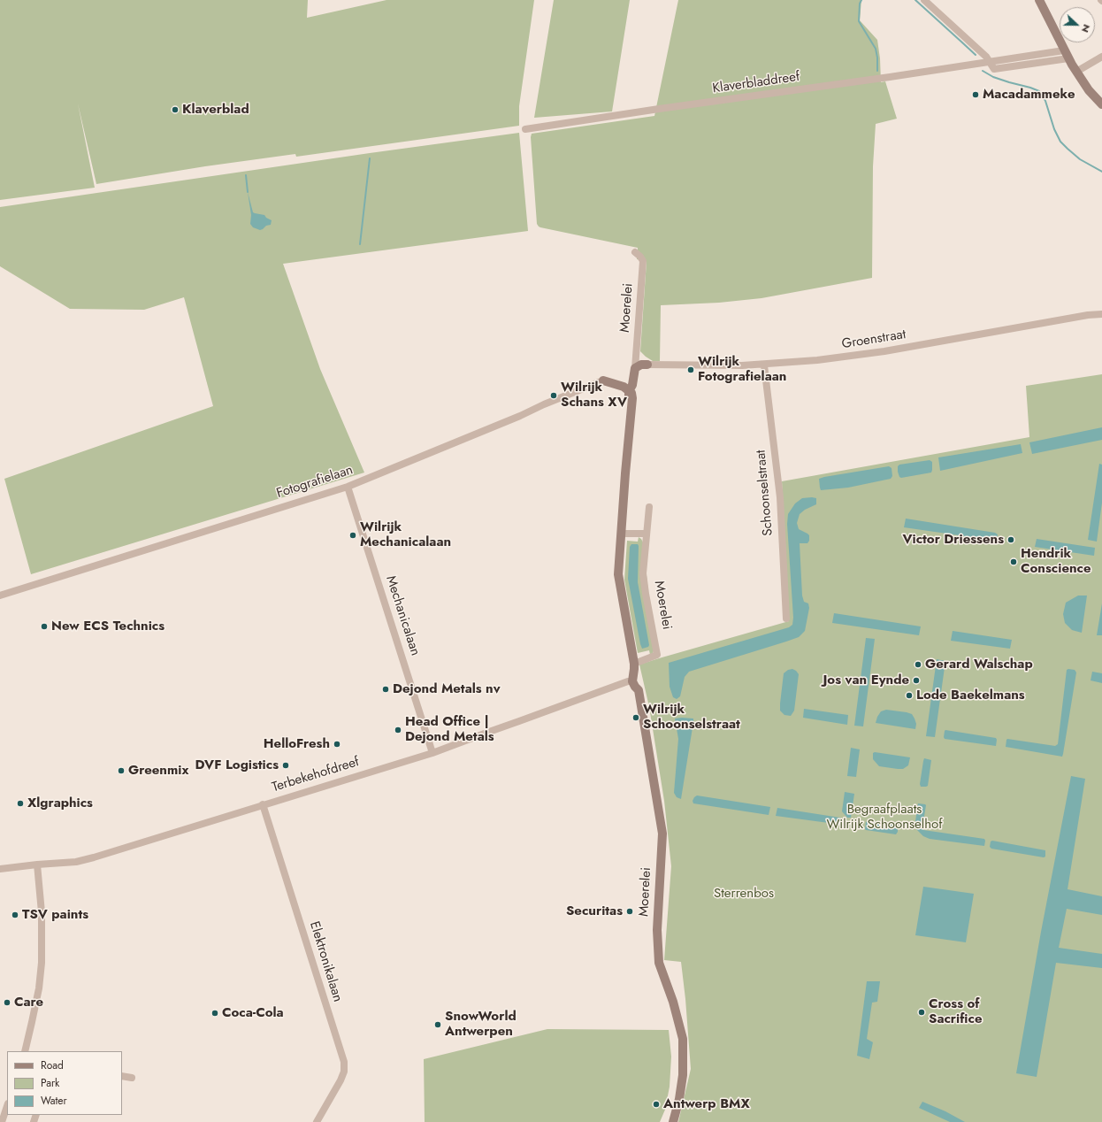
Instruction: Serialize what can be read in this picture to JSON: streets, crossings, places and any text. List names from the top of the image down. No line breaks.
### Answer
{"streets":{"street":["Klaverbladdreef","Moerelei","Groenstraat","Fotografielaan","Schoonselstraat","Mechanicalaan","Terbekehofdreef","Elektronikalaan"]},"crossings":[["Moerelei","Fotografielaan"],["Moerelei","Terbekehofdreef"],["Groenstraat","Schoonselstraat"],["Fotografielaan","Mechanicalaan"],["Mechanicalaan","Terbekehofdreef"],["Terbekehofdreef","Elektronikalaan"]],"parks":["Begraafplaats Wilrijk Schoonselhof","Sterrenbos"],"places":["Macadammeke","Klaverblad","Wilrijk Fotografielaan","Wilrijk Schans XV","Wilrijk Mechanicalaan","Victor Driessens","Hendrik Conscience","New ECS Technics","Gerard Walschap","Jos van Eynde","Dejond Metals nv","Lode Baekelmans","Wilrijk Schoonselstraat","Head Office | Dejond Metals","HelloFresh","DVF Logistics","Greenmix","Xlgraphics","Securitas","TSV paints","Care","Cross of Sacrifice","Coca-Cola","SnowWorld Antwerpen","Antwerp BMX"],"legend":["Road","Park","Water"],"north":"right"}
